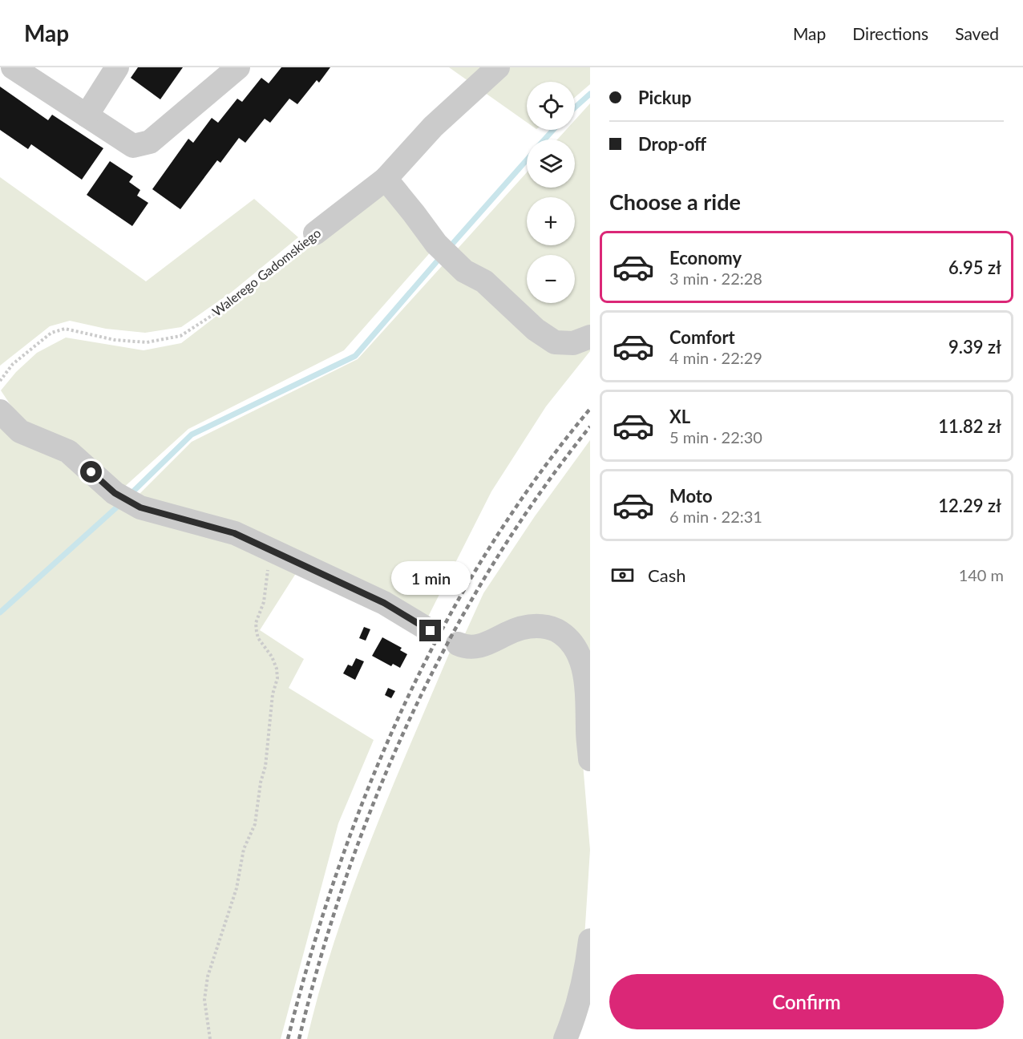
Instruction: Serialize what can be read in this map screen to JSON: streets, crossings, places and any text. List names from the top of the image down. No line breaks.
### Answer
{"streets":{"street":["Walerego Gadomskiego"]},"page":{"header":"Map","nav":["Map","Directions","Saved"],"banner":["Pickup","Drop-off"],"map_buttons":["+","−"],"heading":"Choose a ride","list":[{"name":"Economy","note":"3 min · 22:28","value":"6.95 zł"},{"name":"Comfort","note":"4 min · 22:29","value":"9.39 zł"},{"name":"XL","note":"5 min · 22:30","value":"11.82 zł"},{"name":"Moto","note":"6 min · 22:31","value":"12.29 zł"}],"pay":["Cash","140 m"],"bubble":"1 min","buttons":"Confirm"}}
